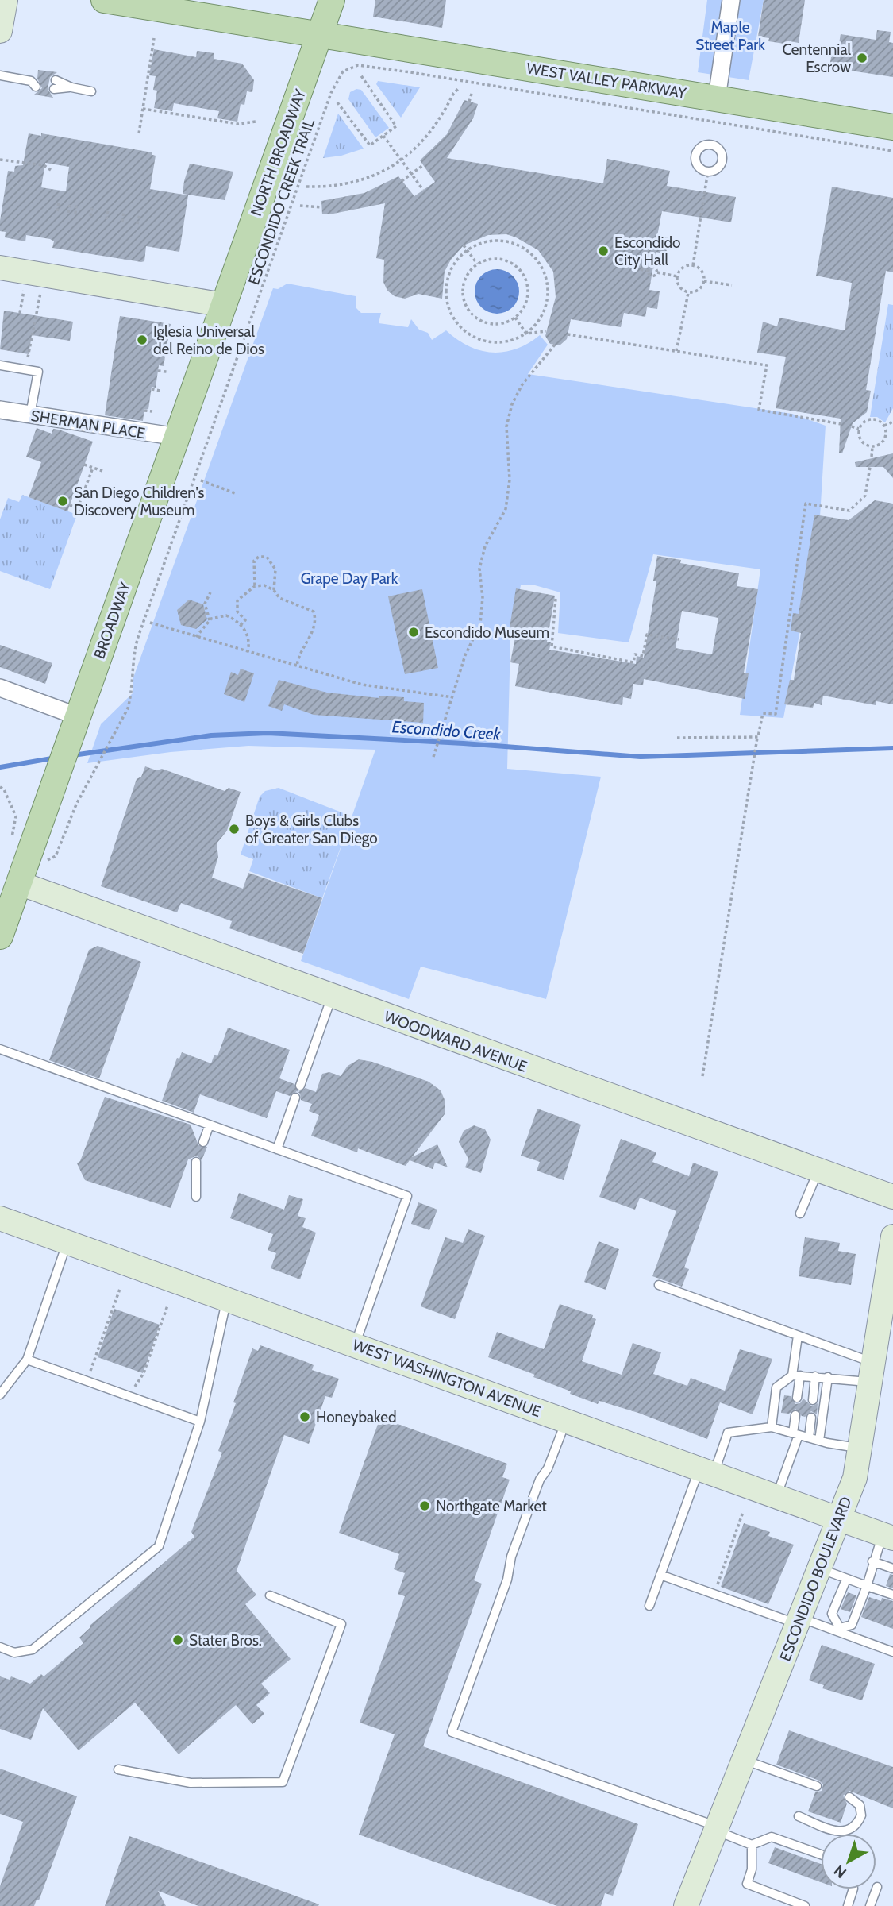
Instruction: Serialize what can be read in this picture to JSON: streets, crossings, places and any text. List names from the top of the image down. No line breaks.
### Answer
{"streets":{"main road":["WEST VALLEY PARKWAY","NORTH BROADWAY","BROADWAY","WOODWARD AVENUE","WEST WASHINGTON AVENUE","ESCONDIDO BOULEVARD"],"street":["SHERMAN PLACE"],"path":["ESCONDIDO CREEK TRAIL"]},"crossings":[["WEST VALLEY PARKWAY","NORTH BROADWAY"],["NORTH BROADWAY","BROADWAY"],["SHERMAN PLACE","BROADWAY"],["BROADWAY","WOODWARD AVENUE"],["WEST WASHINGTON AVENUE","ESCONDIDO BOULEVARD"]],"water":["Escondido Creek"],"parks":["Maple Street Park","Grape Day Park"],"places":["Centennial Escrow","Escondido City Hall","Iglesia Universal del Reino de Dios","San Diego Children's Discovery Museum","Escondido Museum","Boys & Girls Clubs of Greater San Diego","Honeybaked","Northgate Market","Stater Bros."],"north":"bottom left"}
